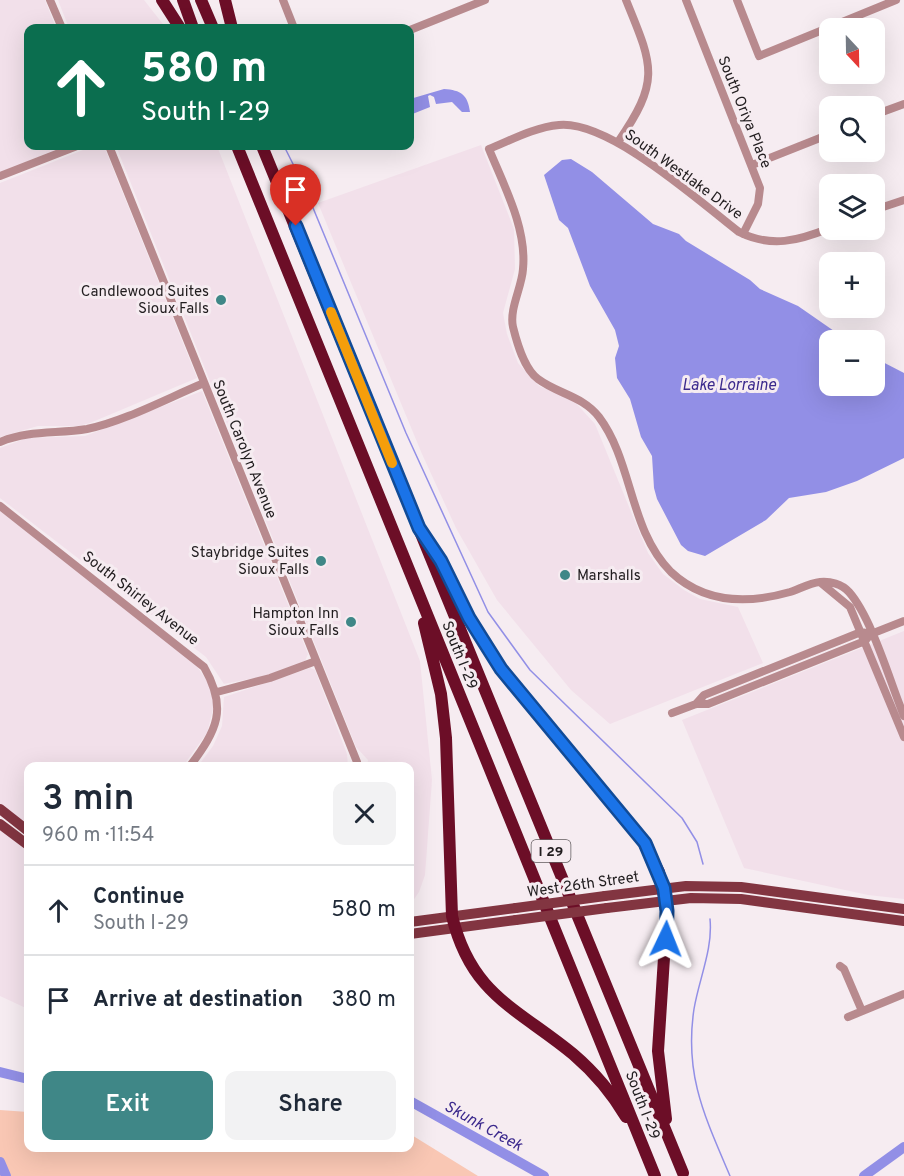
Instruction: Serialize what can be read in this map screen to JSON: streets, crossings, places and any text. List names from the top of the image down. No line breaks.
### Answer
{"streets":{"highway":["South I-29","I 29"],"main road":["West 26th Street"],"street":["South Oriya Place","South Westlake Drive","South Carolyn Avenue","South Shirley Avenue"]},"crossings":[["South Oriya Place","South Westlake Drive"]],"water":["Lake Lorraine","Skunk Creek"],"places":["Candlewood Suites Sioux Falls","Staybridge Suites Sioux Falls","Marshalls","Hampton Inn Sioux Falls"],"north":"bottom","page":{"map_buttons":["+","−"],"turn":["580 m","South I-29"],"heading":["3 min","960 m · 11:54"],"list":[{"name":"Continue","note":"South I-29","value":"580 m"},{"name":"Arrive at destination","value":"380 m"}],"buttons":["Exit","Share"]}}
